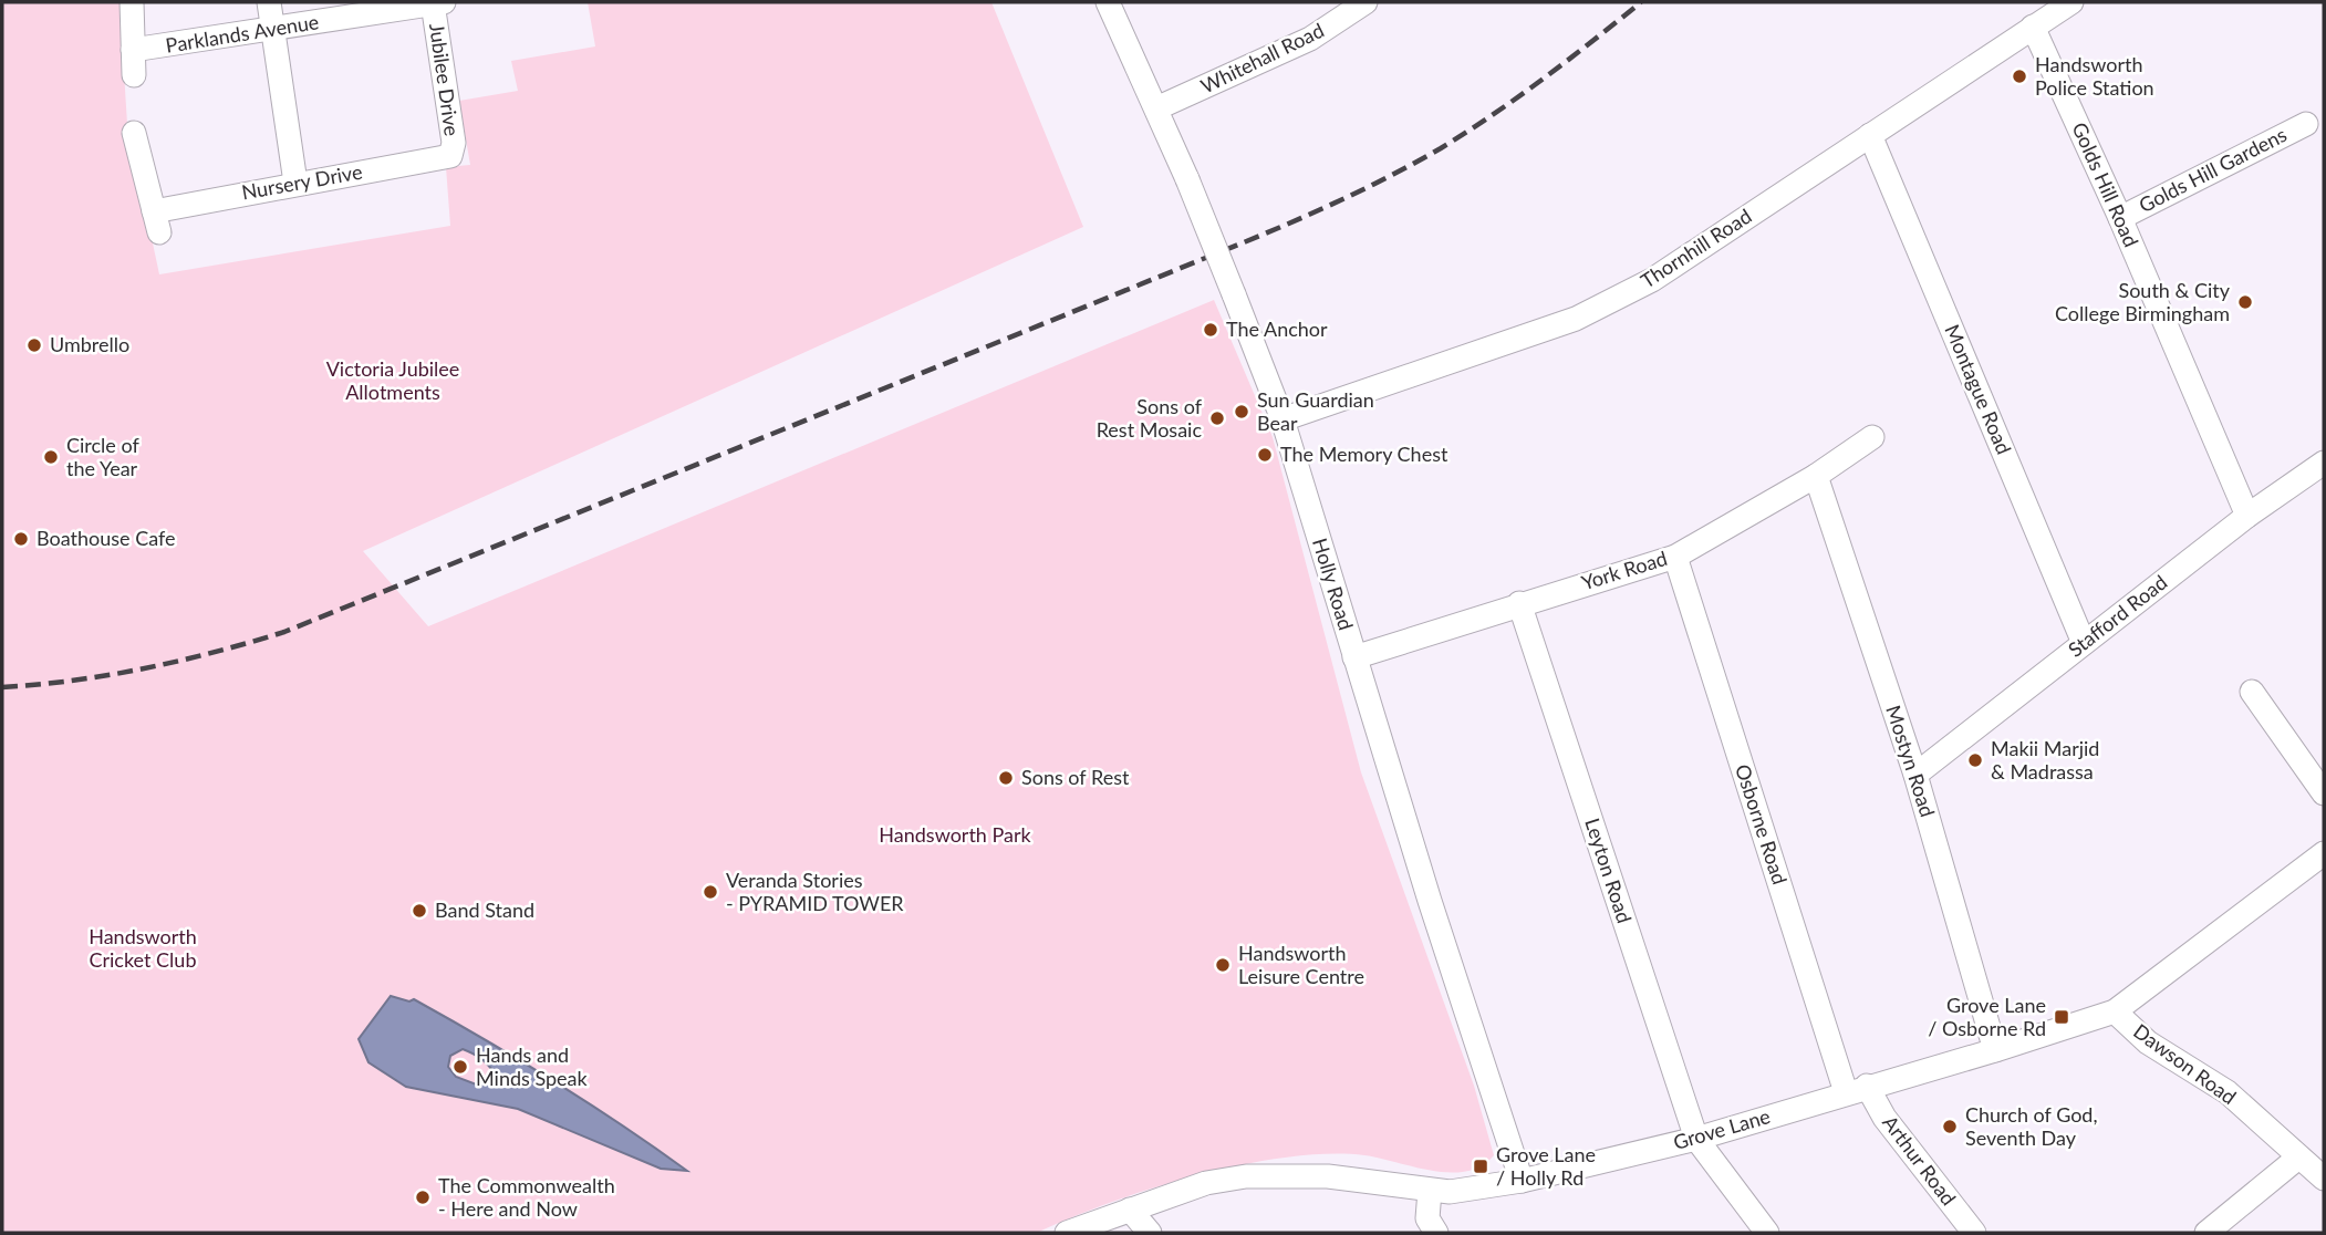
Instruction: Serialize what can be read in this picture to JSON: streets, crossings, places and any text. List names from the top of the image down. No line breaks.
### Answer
{"streets":{"street":["Parklands Avenue","Whitehall Road","Jubilee Drive","Golds Hill Gardens","Nursery Drive","Golds Hill Road","Thornhill Road","Montague Road","York Road","Holly Road","Stafford Road","Mostyn Road","Osborne Road","Leyton Road","Dawson Road","Grove Lane","Arthur Road"]},"crossings":[["Parklands Avenue","Jubilee Drive"],["Whitehall Road","Holly Road"],["Jubilee Drive","Nursery Drive"],["Golds Hill Gardens","Golds Hill Road"],["Golds Hill Road","Thornhill Road"],["Golds Hill Road","Stafford Road"],["Thornhill Road","Montague Road"],["Thornhill Road","Holly Road"],["Montague Road","Stafford Road"],["York Road","Holly Road"],["York Road","Mostyn Road"],["York Road","Osborne Road"],["York Road","Leyton Road"],["Holly Road","Grove Lane"],["Stafford Road","Mostyn Road"],["Mostyn Road","Grove Lane"],["Osborne Road","Grove Lane"],["Osborne Road","Arthur Road"],["Leyton Road","Grove Lane"],["Dawson Road","Grove Lane"],["Grove Lane","Arthur Road"]],"parks":["Victoria Jubilee Allotments","Handsworth Park","Handsworth Cricket Club"],"places":{"other":["Handsworth Police Station","South & City College Birmingham","The Anchor","Umbrello","Sun Guardian Bear","Sons of Rest Mosaic","The Memory Chest","Circle of the Year","Boathouse Cafe","Makii Marjid & Madrassa","Sons of Rest","Veranda Stories - PYRAMID TOWER","Band Stand","Handsworth Leisure Centre","Hands and Minds Speak","Church of God, Seventh Day","The Commonwealth - Here and Now"],"transit":["Grove Lane / Osborne Rd","Grove Lane / Holly Rd"]}}
